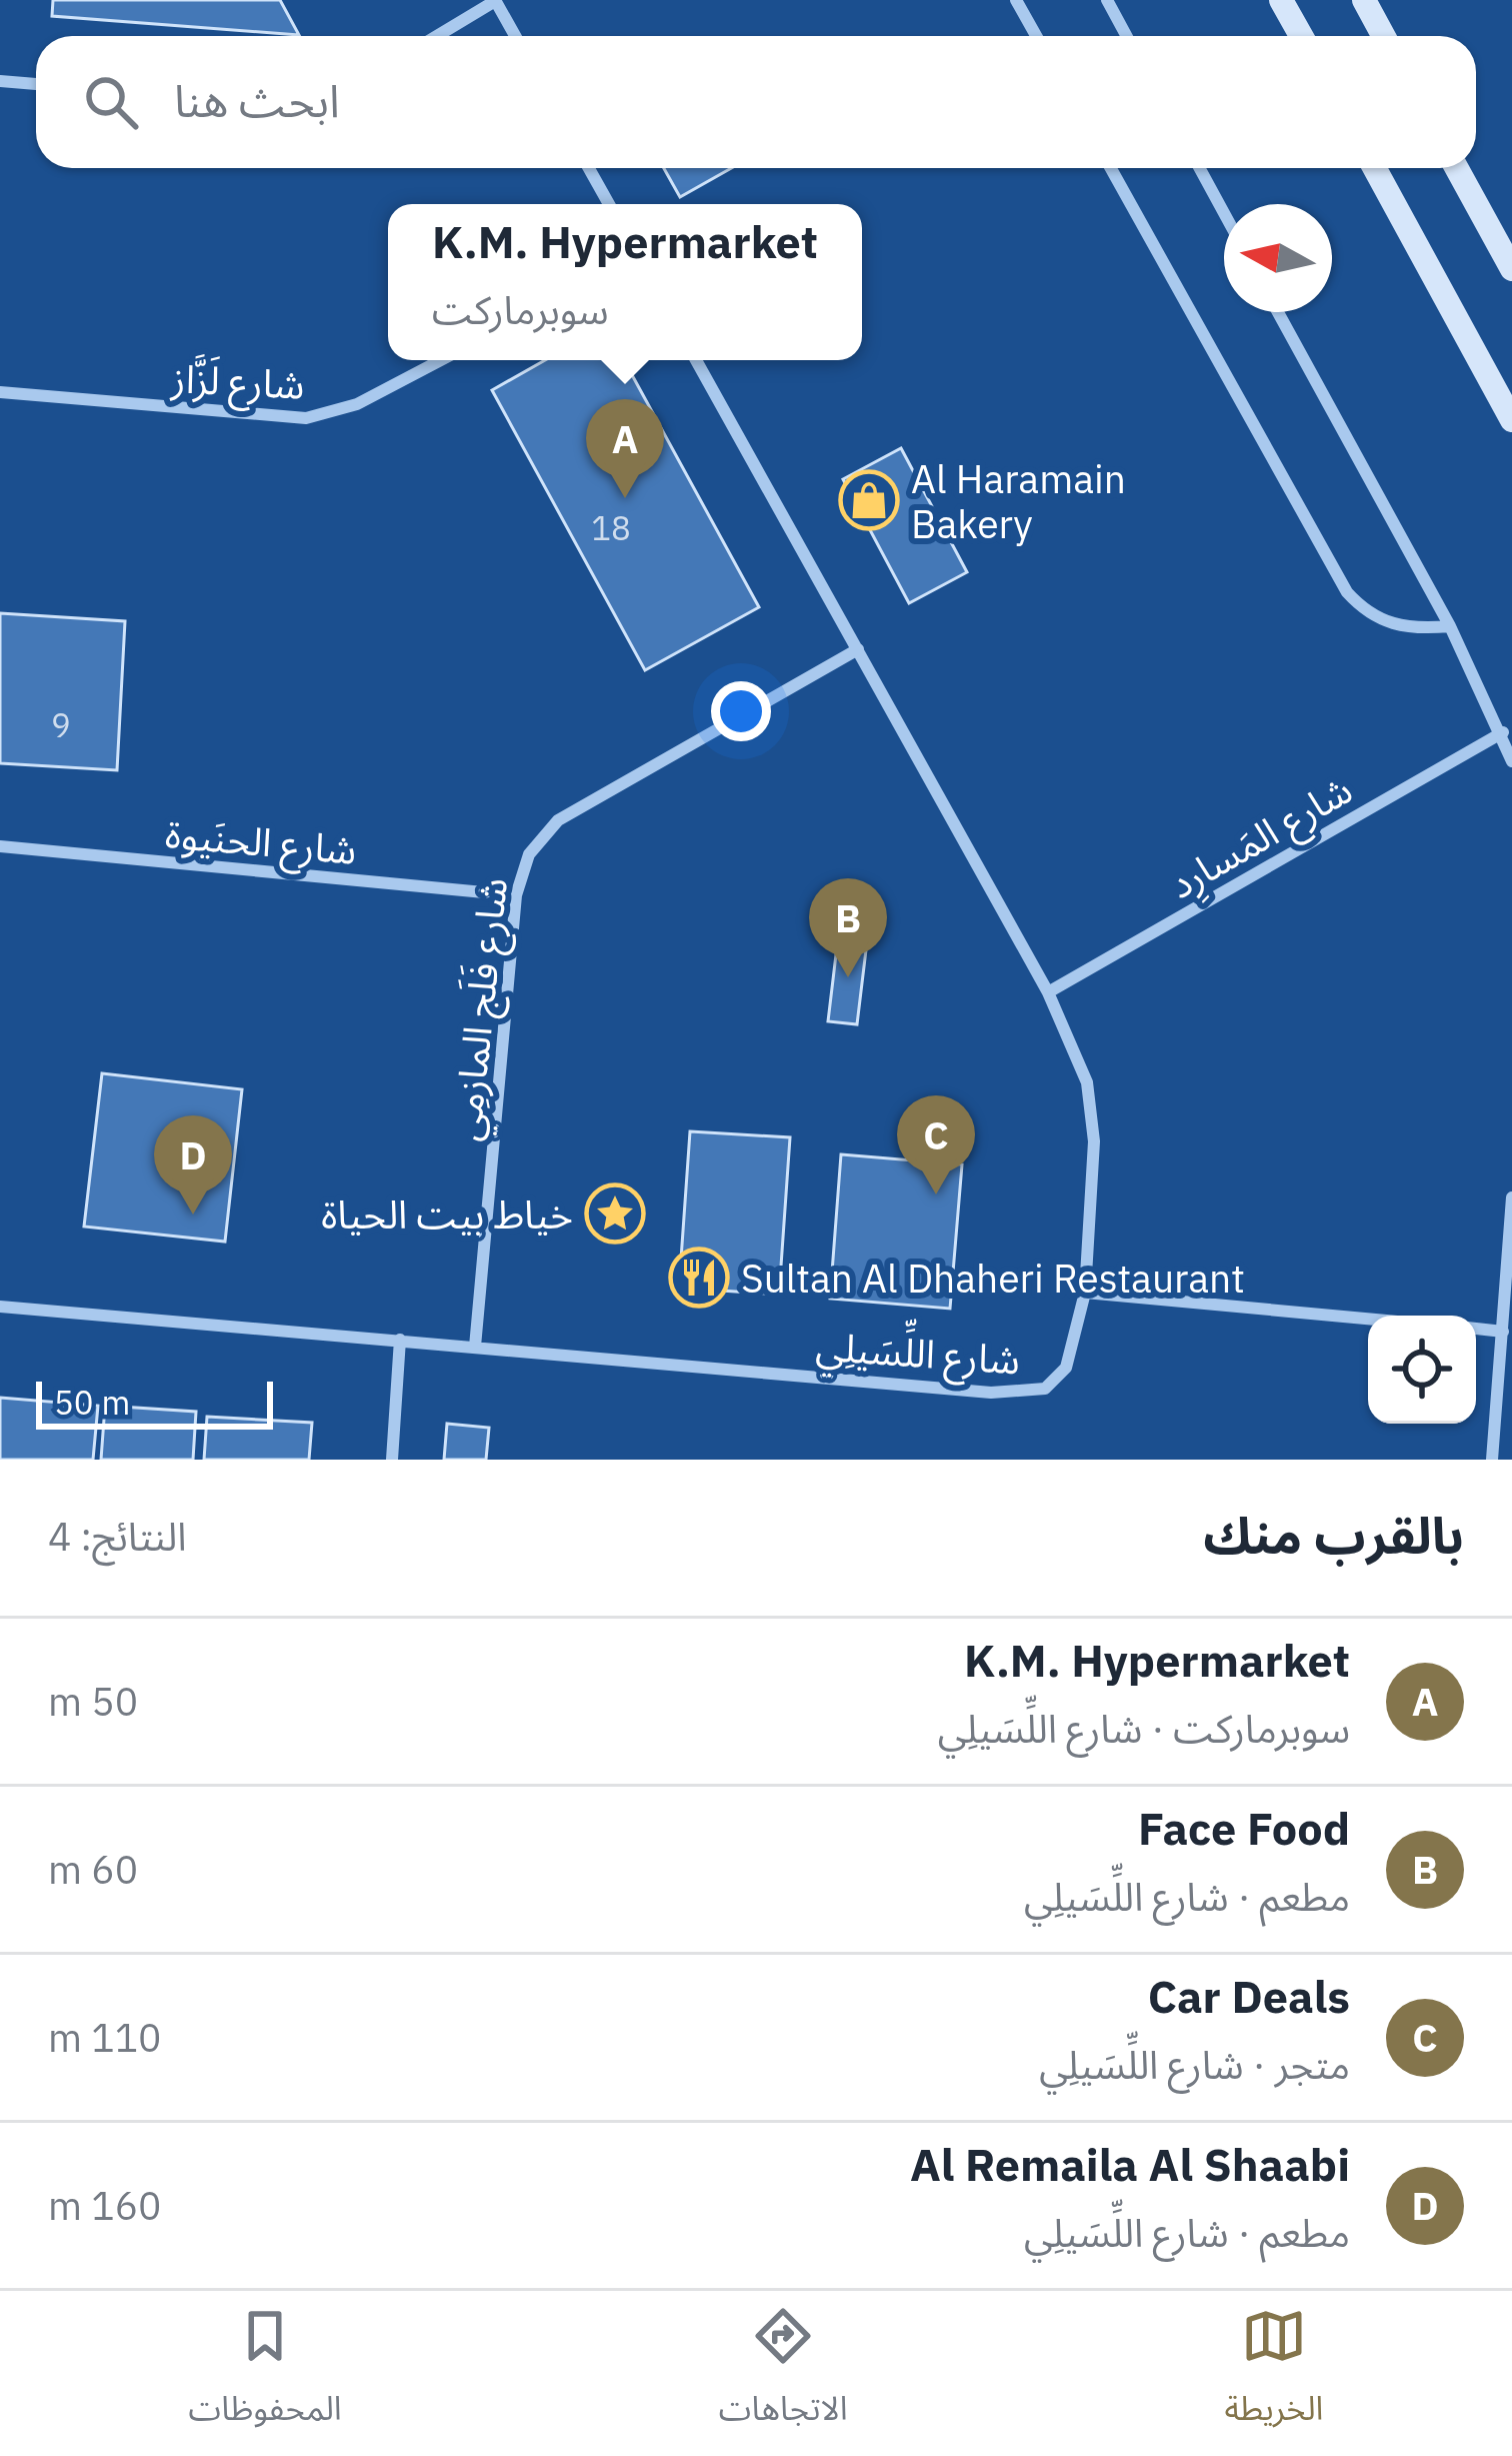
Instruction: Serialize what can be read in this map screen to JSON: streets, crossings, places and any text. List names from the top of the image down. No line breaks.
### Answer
{"streets":{"street":["شارع لَزَّاز","شارع المَسارِد","شارع الحنَيوة","شارع فَلَج المازمِي","شارع اللِّسَيلِي"]},"crossings":[["شارع المَسارِد","شارع اللِّسَيلِي"],["شارع الحنَيوة","شارع فَلَج المازمِي"],["شارع فَلَج المازمِي","شارع اللِّسَيلِي"]],"places":{"shop":["Al Haramain Bakery"],"place":["خياط بيت الحياة"],"restaurant":["Sultan Al Dhaheri Restaurant"]},"house_numbers":["18","9"],"scale_bar":"50 m","north":"left","page":{"search":"ابحث هنا","popup":["K.M. Hypermarket","سوبرماركت"],"pins":["A","B","C","D"],"scale":"50 m","heading":["بالقرب منك","النتائج: 4"],"list":[{"mark":"A","name":"K.M. Hypermarket","note":"سوبرماركت · شارع اللِّسَيلِي","value":"50 m"},{"mark":"B","name":"Face Food","note":"مطعم · شارع اللِّسَيلِي","value":"60 m"},{"mark":"C","name":"Car Deals","note":"متجر · شارع اللِّسَيلِي","value":"110 m"},{"mark":"D","name":"Al Remaila Al Shaabi","note":"مطعم · شارع اللِّسَيلِي","value":"160 m"}],"nav":["الخريطة","الاتجاهات","المحفوظات"]}}
